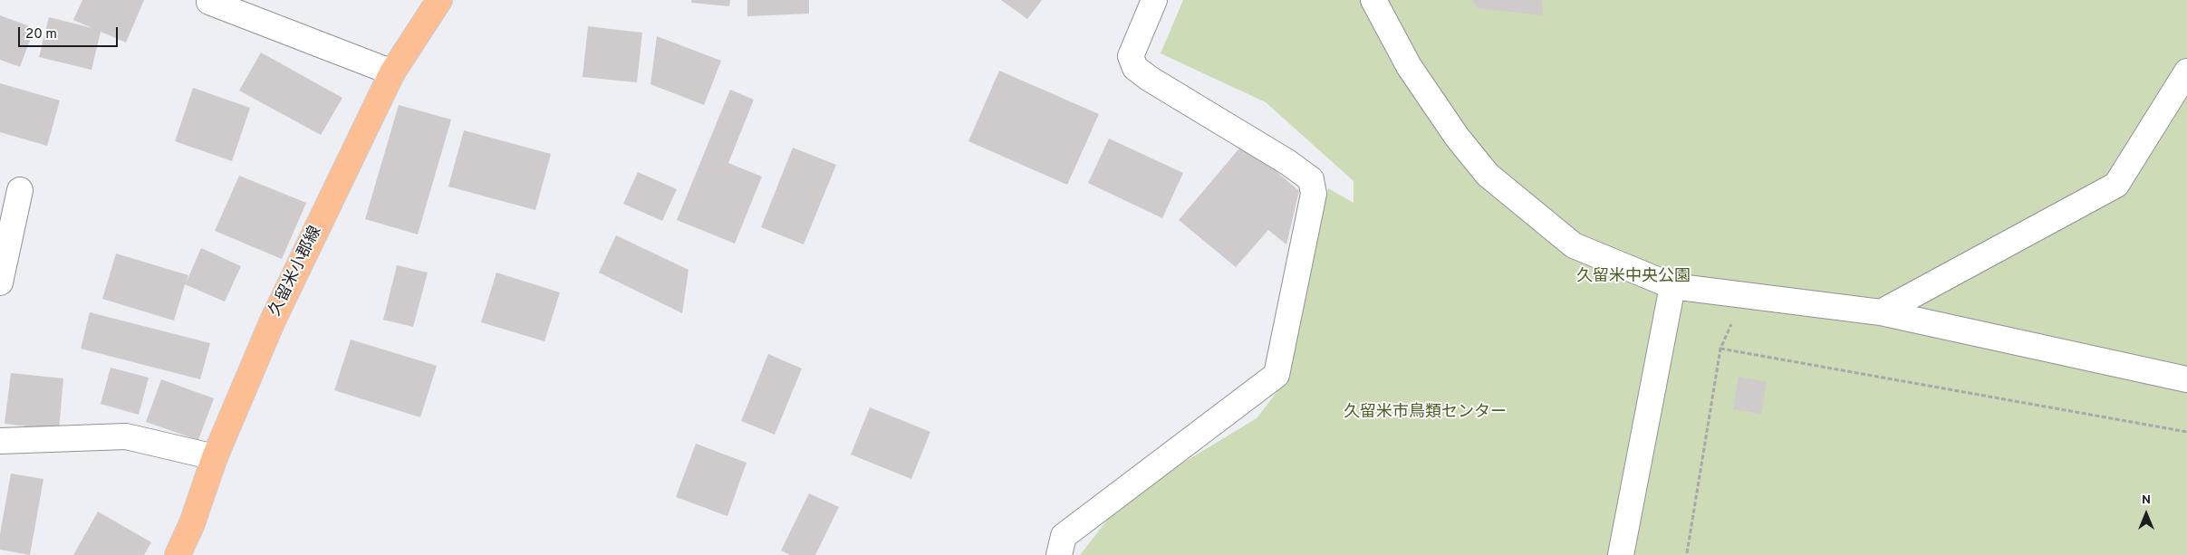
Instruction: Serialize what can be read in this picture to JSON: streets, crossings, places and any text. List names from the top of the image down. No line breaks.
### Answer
{"streets":{"main road":["久留米小郡線"]},"parks":["久留米中央公園","久留米市鳥類センター"],"scale_bar":"20 m","north":"top"}
